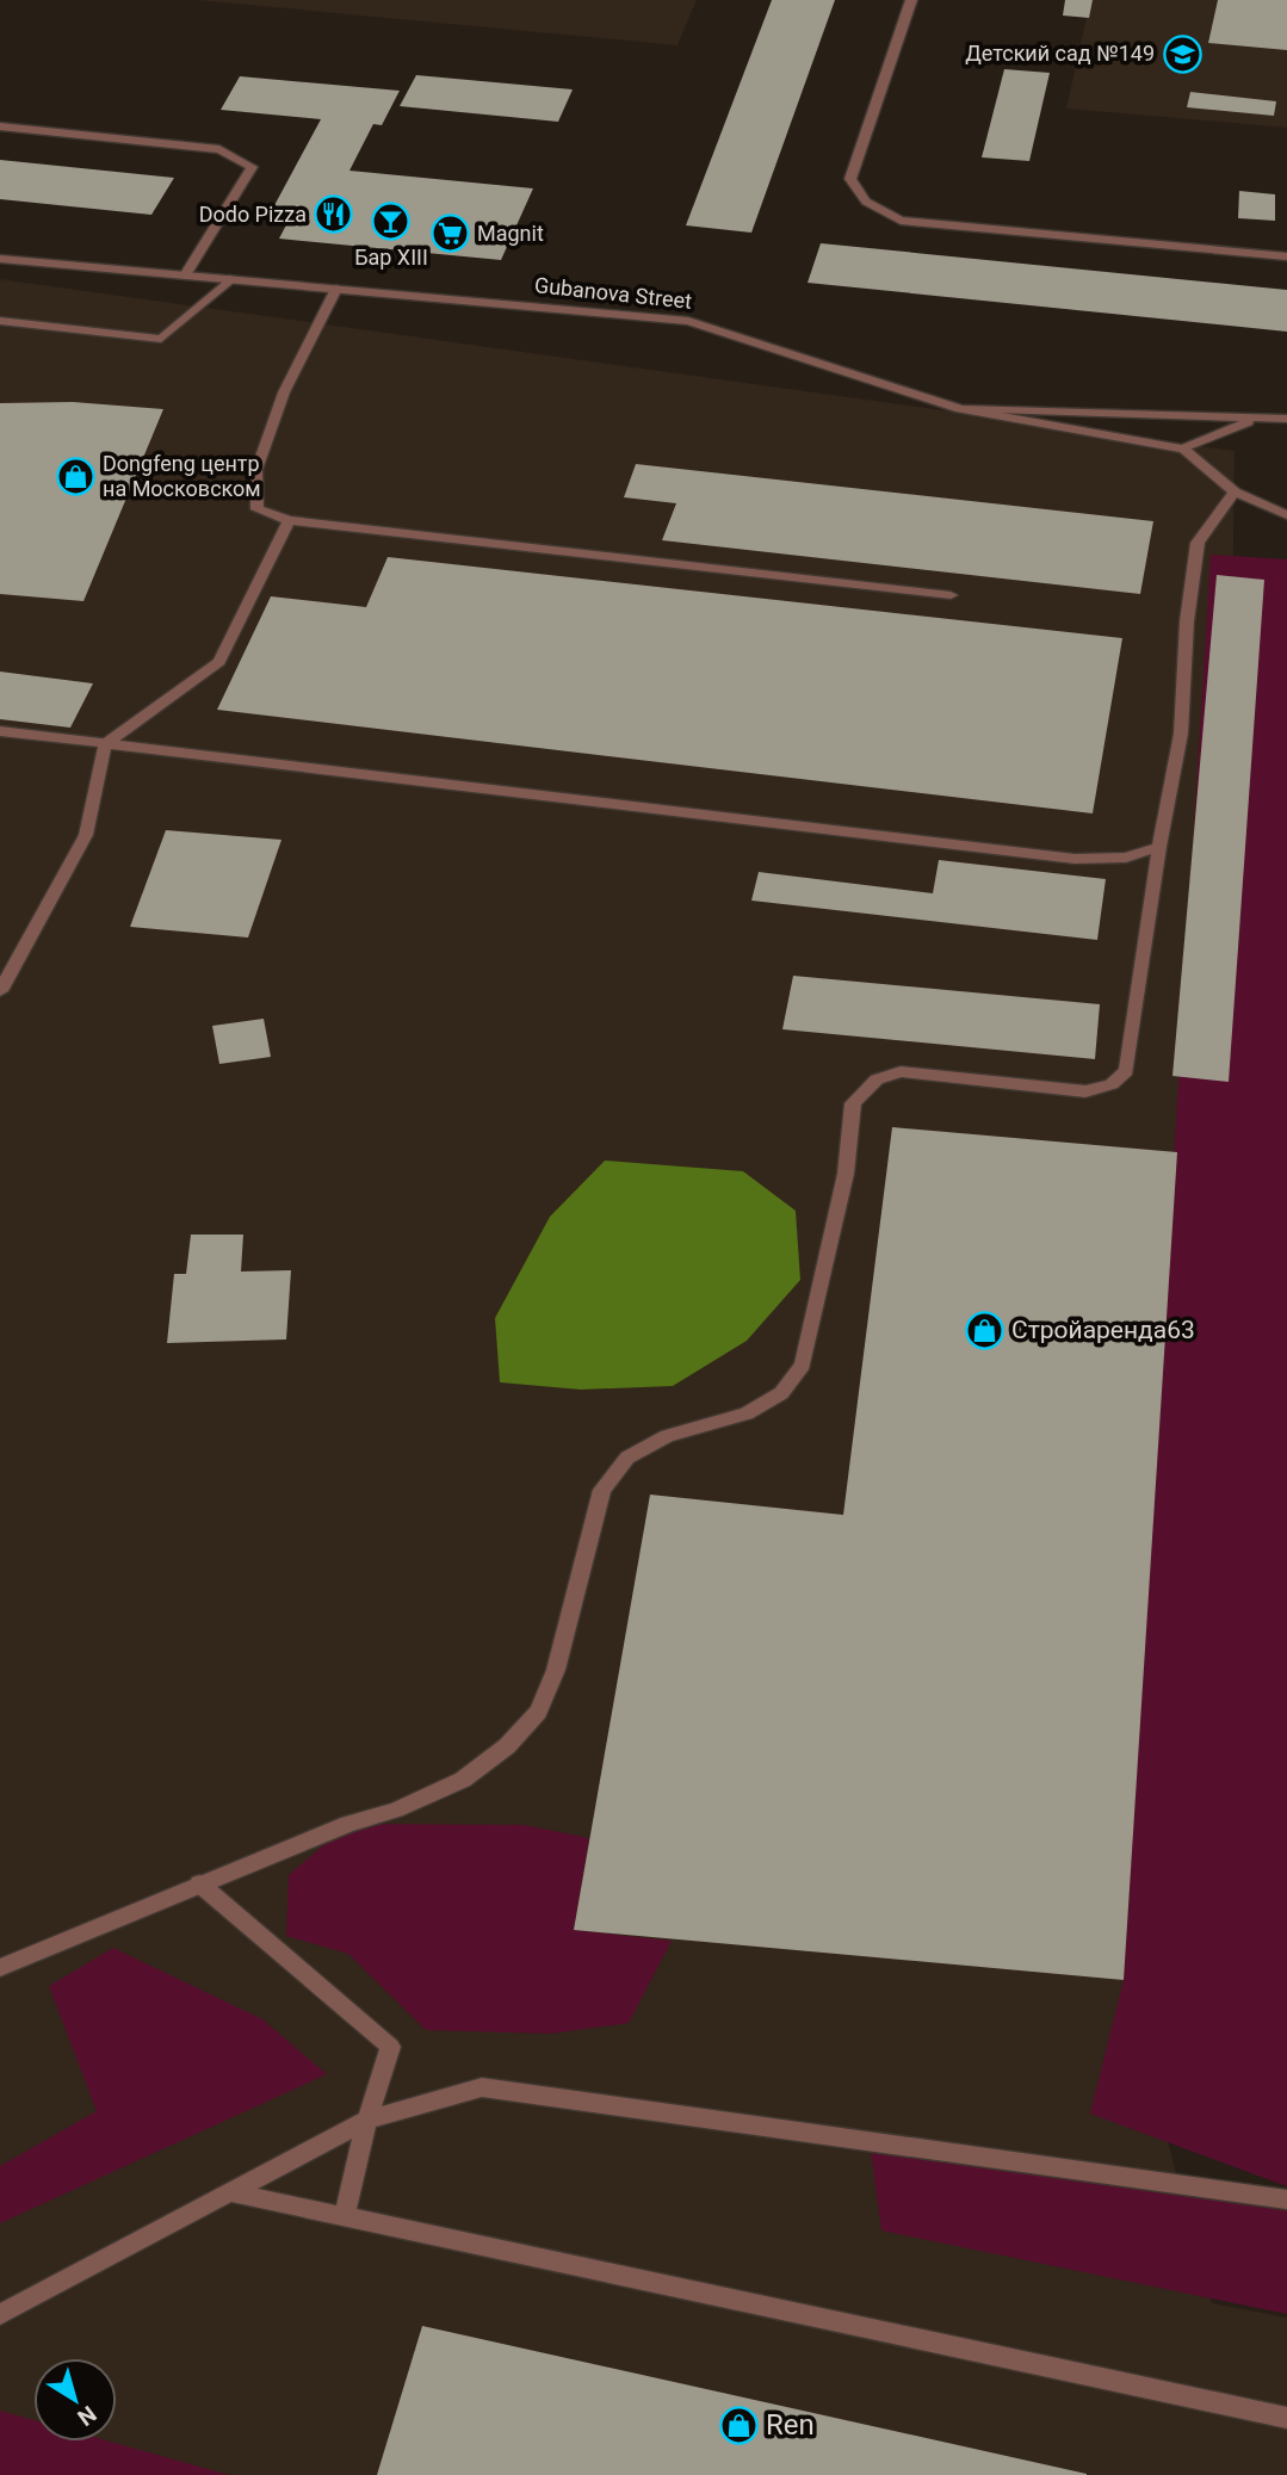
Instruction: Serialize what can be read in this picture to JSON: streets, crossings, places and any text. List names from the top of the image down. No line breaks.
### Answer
{"streets":{"street":["Gubanova Street"]},"places":{"school or university":["Детский сад №149"],"restaurant":["Dodo Pizza"],"bar":["Бар XIII"],"supermarket":["Magnit"],"shop":["Dongfeng центр на Московском","Стройаренда63","Ren"]},"north":"bottom right"}
